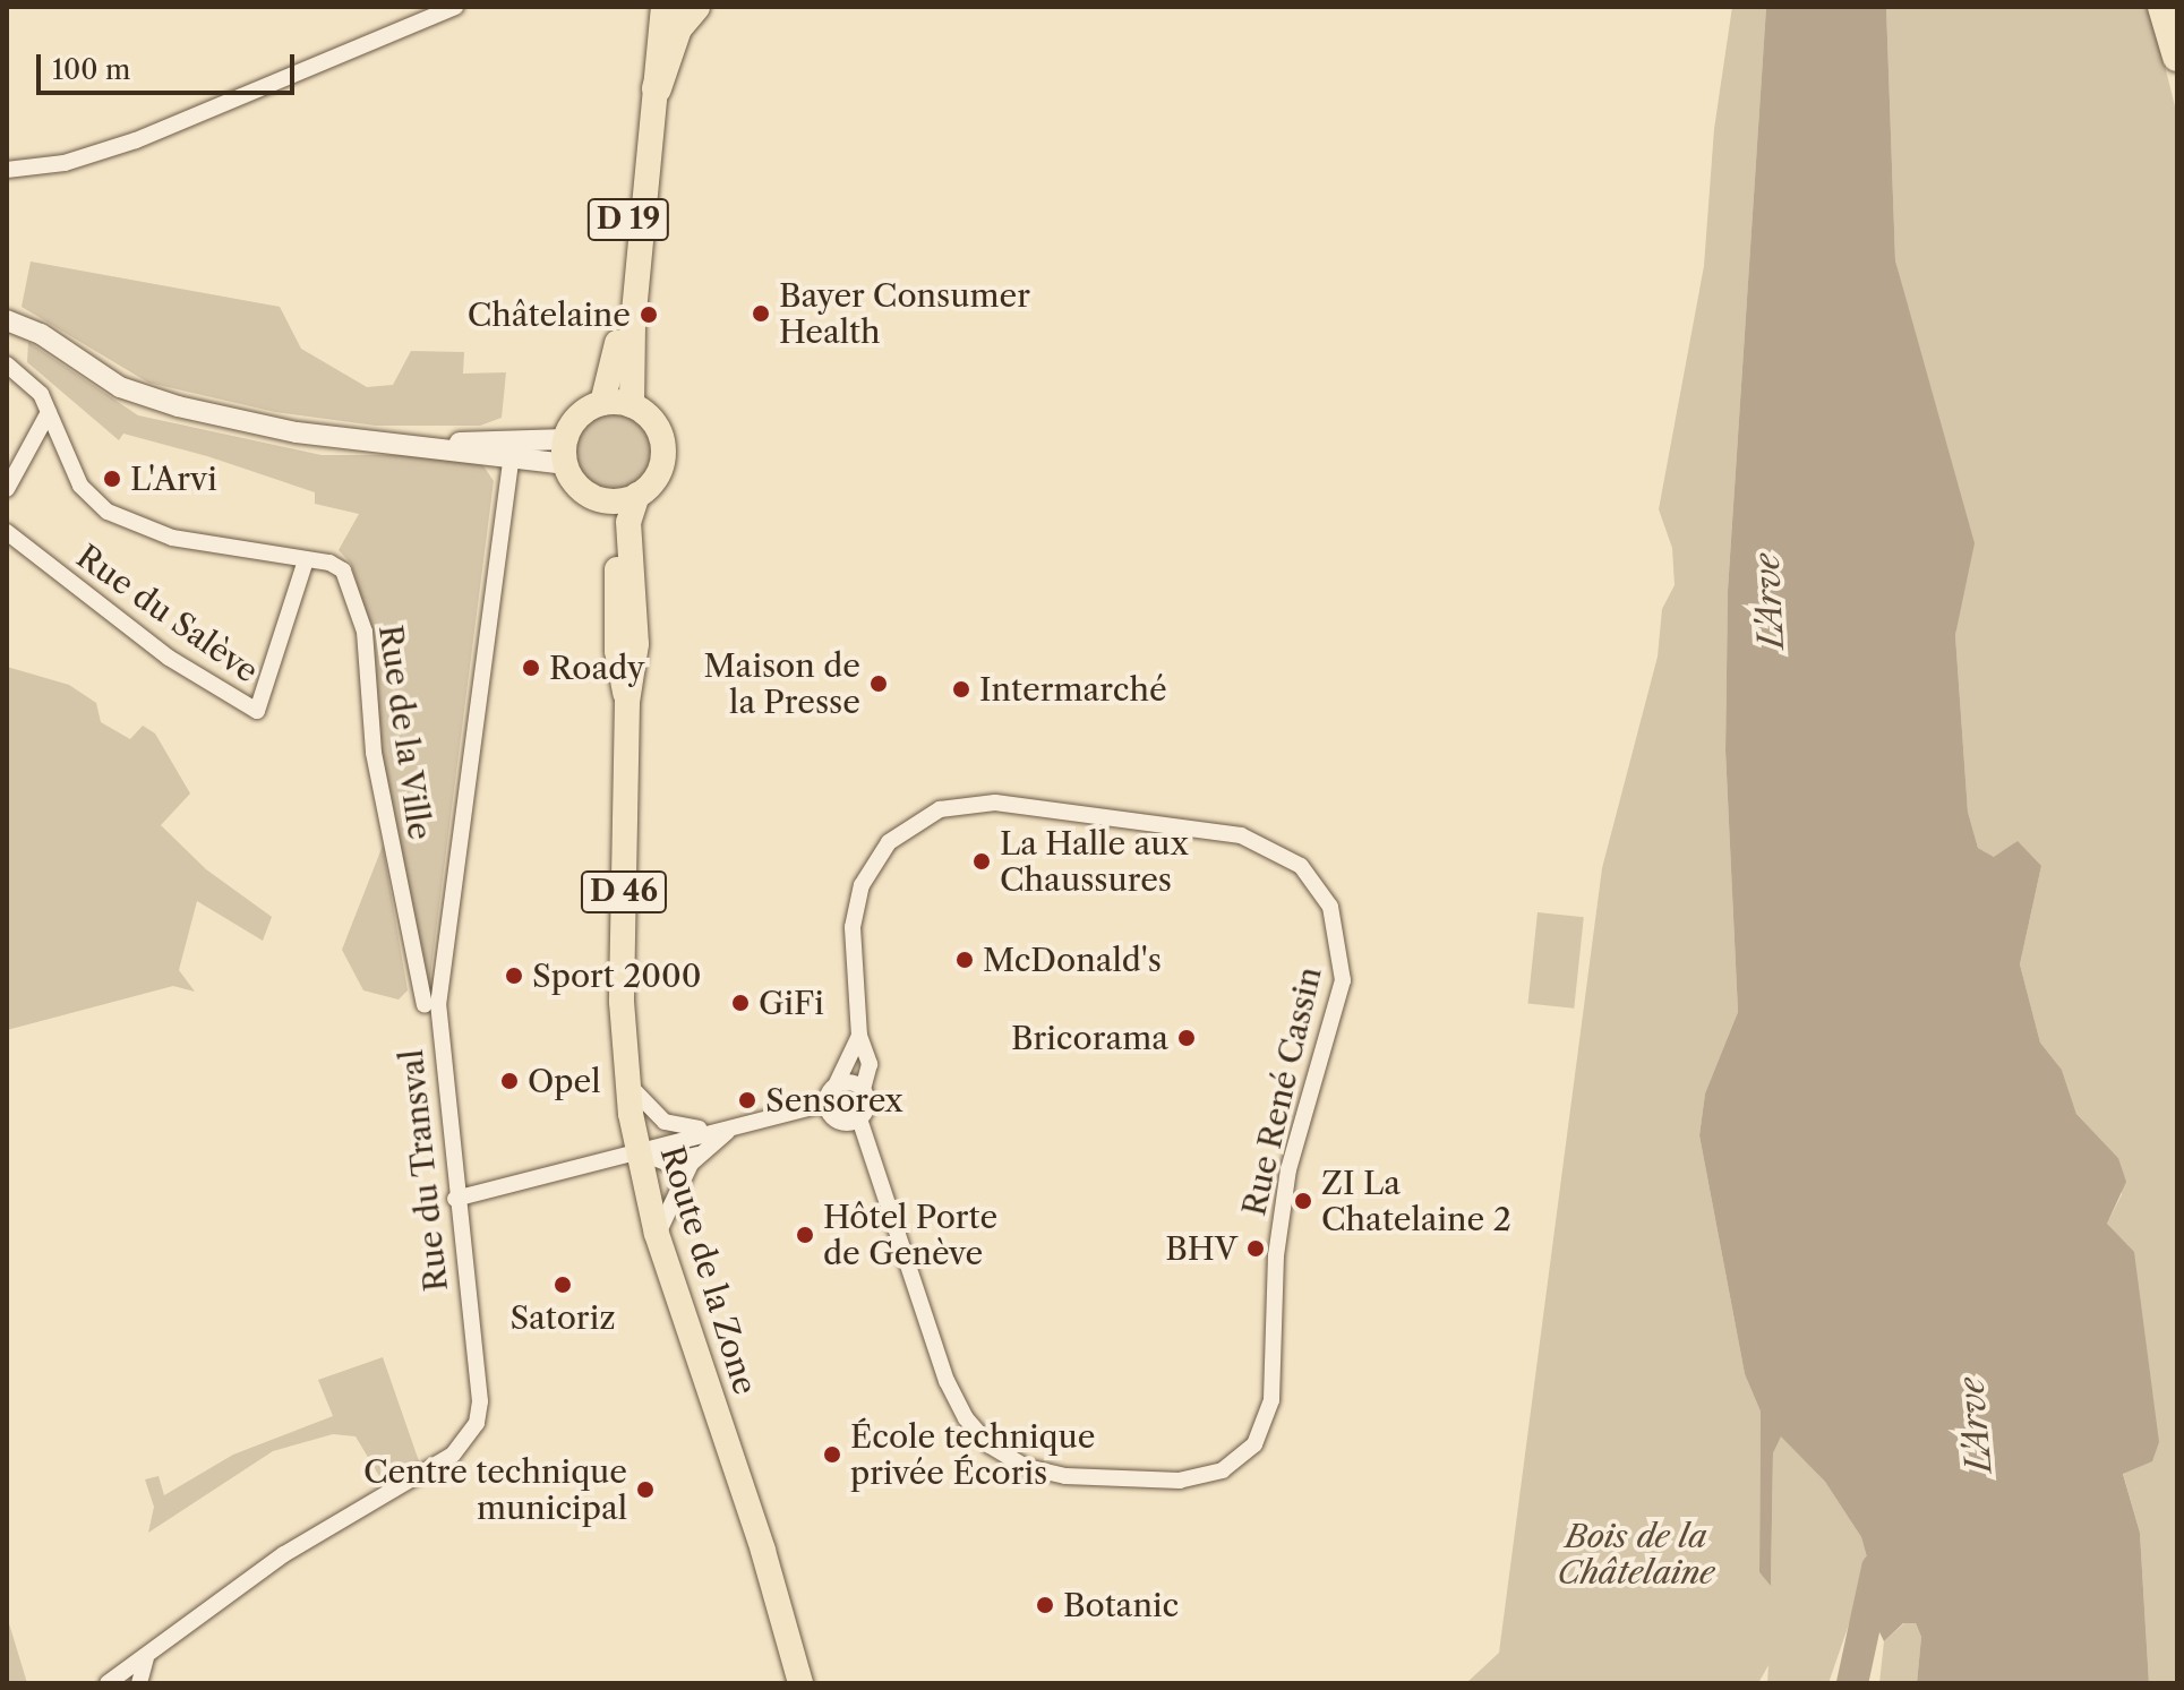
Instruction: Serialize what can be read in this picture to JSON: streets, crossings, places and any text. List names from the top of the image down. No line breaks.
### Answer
{"streets":{"main road":["D 19","D 46","Route de la Zone"],"street":["Rue du Salève","Rue de la Ville","Rue René Cassin","Rue du Transval"]},"crossings":[["D 19","Route de la Zone"],["Rue du Salève","Rue de la Ville"]],"water":["L'Arve"],"parks":["Bois de la Châtelaine"],"places":["Bayer Consumer Health","Châtelaine","L'Arvi","Roady","Maison de la Presse","Intermarché","La Halle aux Chaussures","McDonald's","Sport 2000","GiFi","Bricorama","Opel","Sensorex","ZI La Chatelaine 2","Hôtel Porte de Genève","BHV","Satoriz","École technique privée Écoris","Centre technique municipal","Botanic"],"scale_bar":"100 m"}
